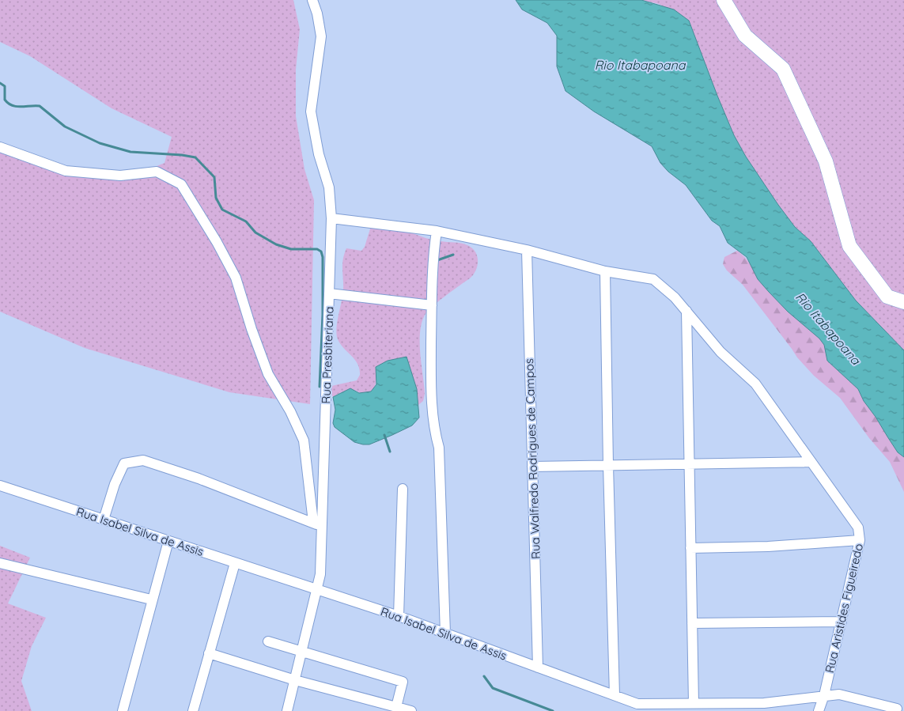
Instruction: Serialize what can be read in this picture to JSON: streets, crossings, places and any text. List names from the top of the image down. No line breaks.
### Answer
{"streets":{"street":["Rua Presbiteriana","Rua Walfredo Rodrigues de Campos","Rua Isabel Silva de Assis","Rua Aristides Figueiredo"]},"crossings":[["Rua Presbiteriana","Rua Isabel Silva de Assis"],["Rua Presbiteriana","Rua Aristides Figueiredo"],["Rua Walfredo Rodrigues de Campos","Rua Isabel Silva de Assis"],["Rua Walfredo Rodrigues de Campos","Rua Aristides Figueiredo"],["Rua Isabel Silva de Assis","Rua Aristides Figueiredo"]],"water":["Rio Itabapoana"]}
